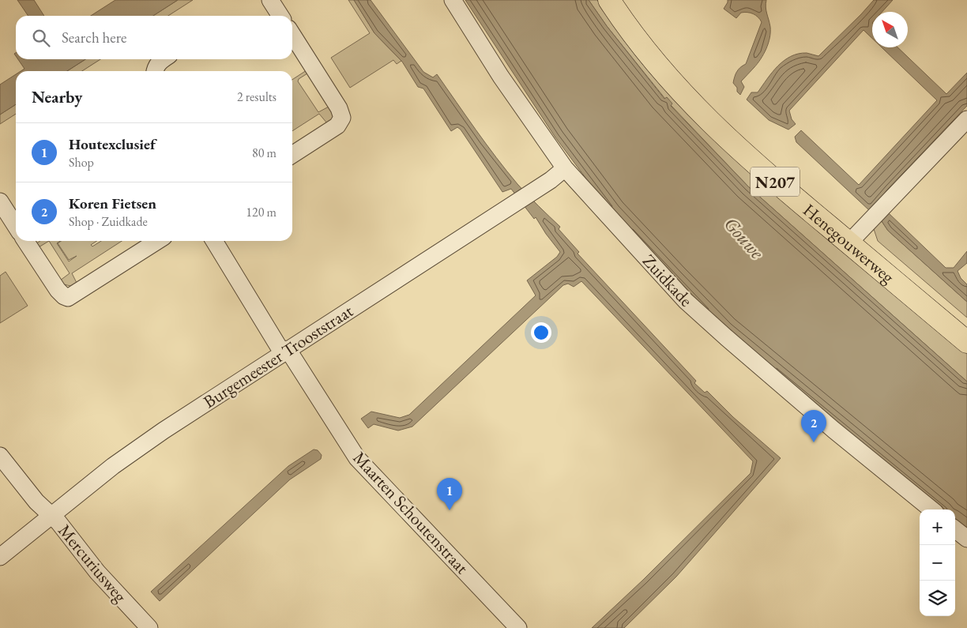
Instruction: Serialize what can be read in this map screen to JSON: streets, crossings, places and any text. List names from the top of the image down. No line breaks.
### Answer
{"streets":{"main road":["N207","Henegouwerweg"],"street":["Zuidkade","Burgemeester Trooststraat","Maarten Schoutenstraat","Mercuriusweg"]},"crossings":[["Zuidkade","Burgemeester Trooststraat"],["Burgemeester Trooststraat","Maarten Schoutenstraat"],["Burgemeester Trooststraat","Mercuriusweg"]],"water":["Gouwe"],"north":"top left","page":{"search":"Search here","heading":["Nearby","2 results"],"list":[{"mark":"1","name":"Houtexclusief","note":"Shop","value":"80 m"},{"mark":"2","name":"Koren Fietsen","note":"Shop · Zuidkade","value":"120 m"}],"pins":["2","1"],"map_buttons":["+","−"]}}
